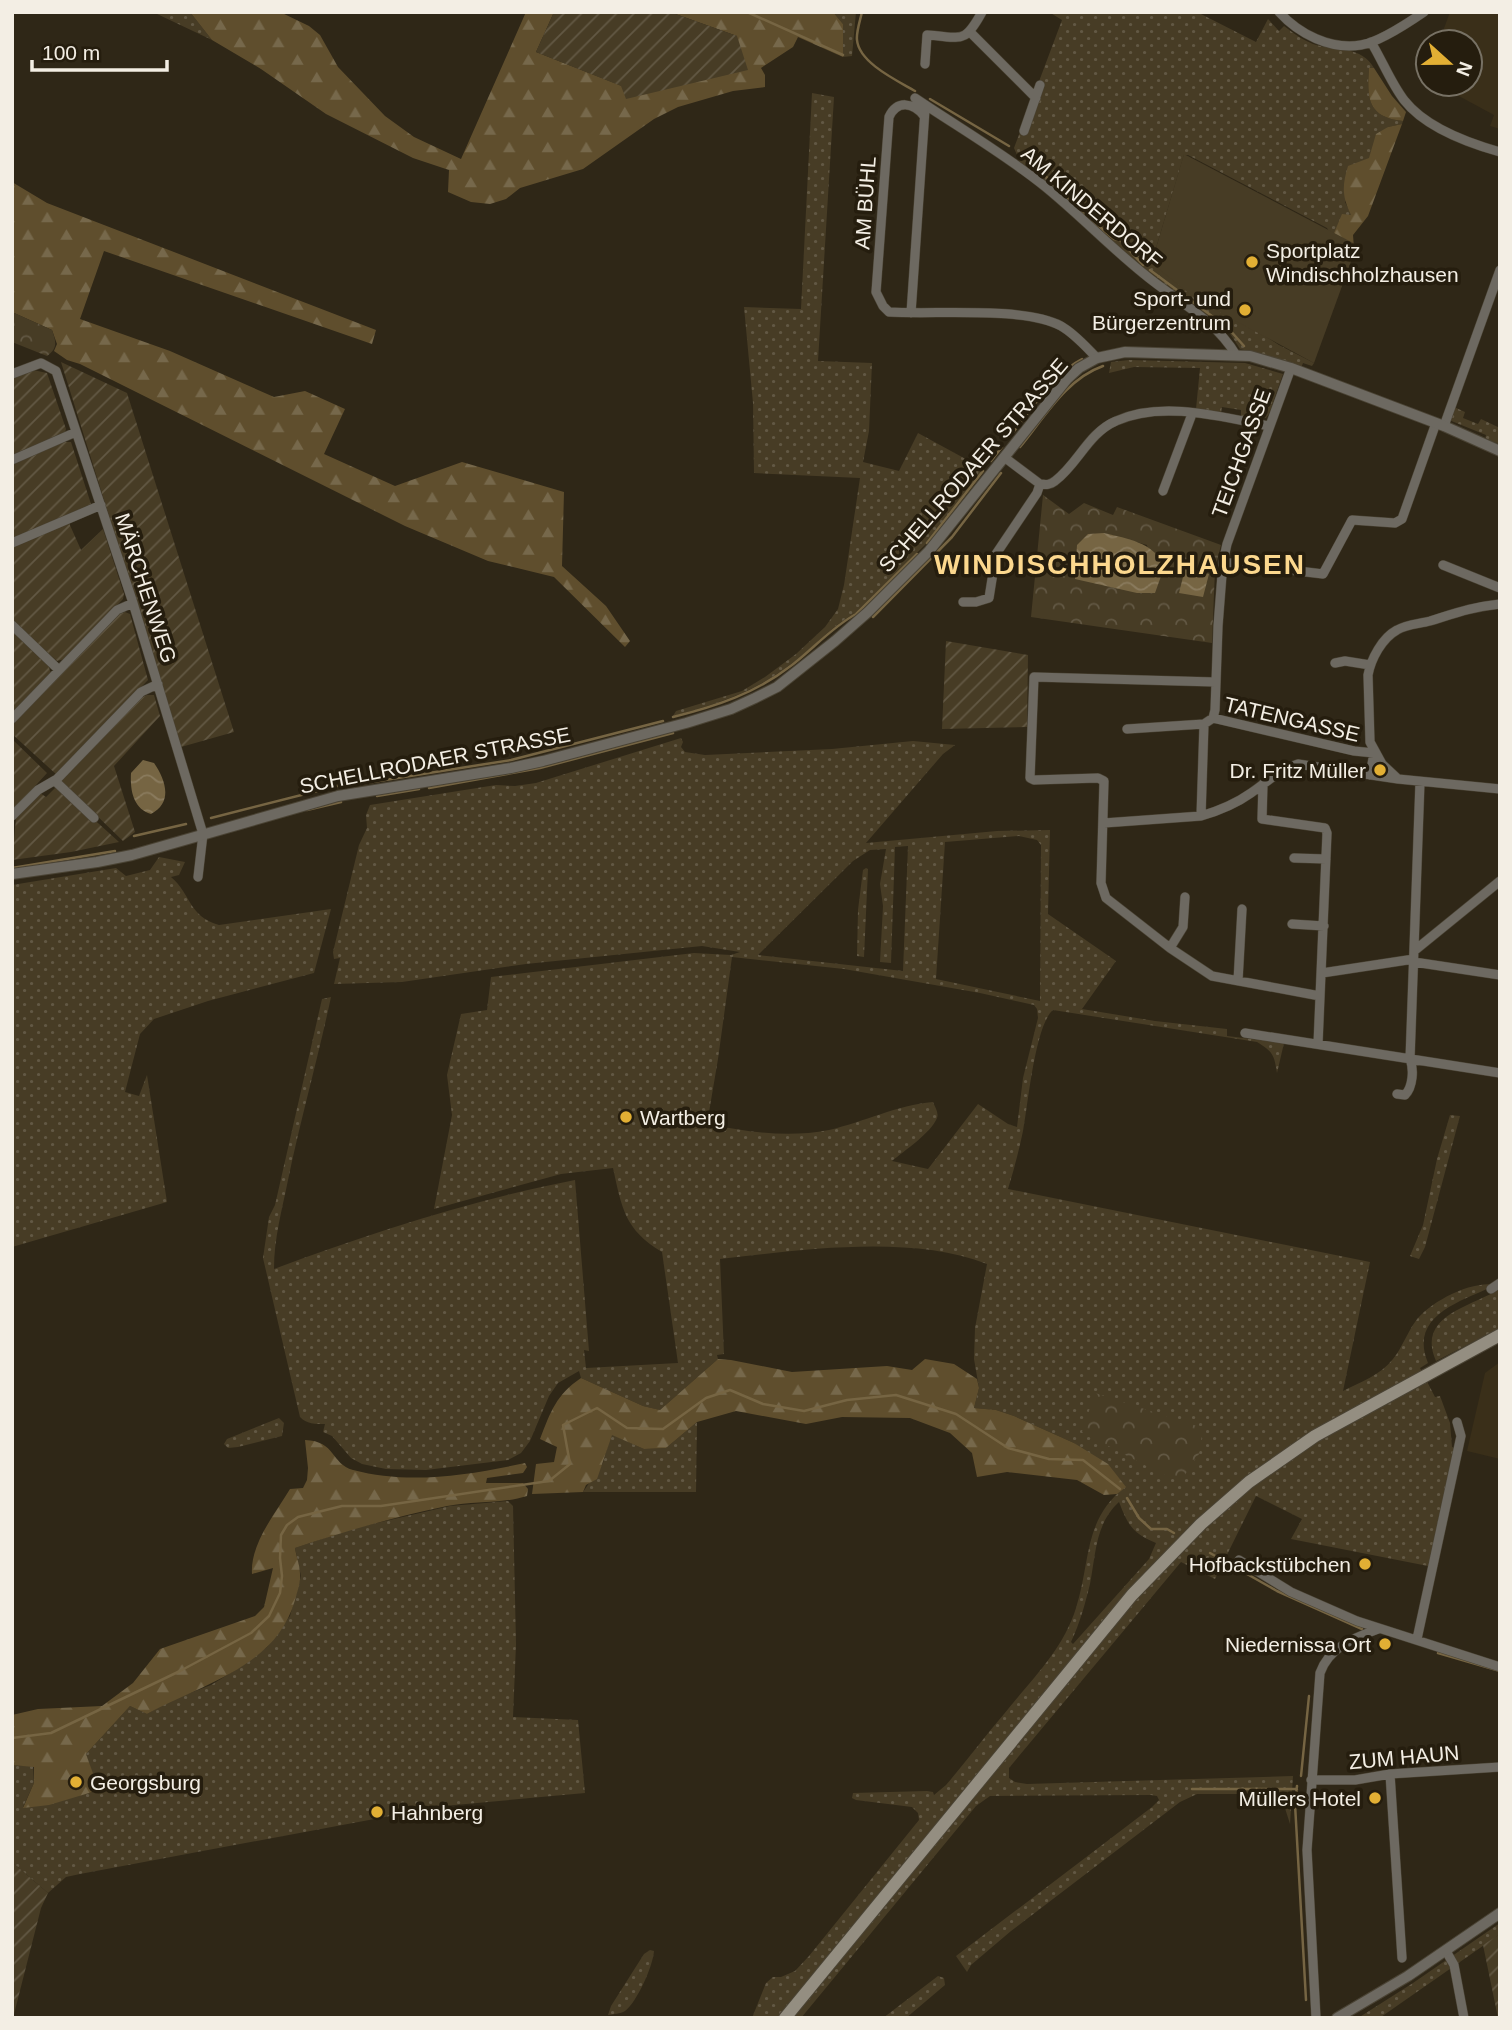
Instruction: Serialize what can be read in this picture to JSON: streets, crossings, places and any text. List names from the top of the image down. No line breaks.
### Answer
{"streets":{"street":["AM BÜHL","AM KINDERDORF","TEICHGASSE","SCHELLRODAER STRASSE","MÄRCHENWEG","TATENGASSE","ZUM HAUN"]},"crossings":[["AM BÜHL","SCHELLRODAER STRASSE"],["AM KINDERDORF","SCHELLRODAER STRASSE"],["TEICHGASSE","SCHELLRODAER STRASSE"],["TEICHGASSE","TATENGASSE"],["SCHELLRODAER STRASSE","MÄRCHENWEG"]],"districts":["WINDISCHHOLZHAUSEN"],"places":["Sportplatz Windischholzhausen","Sport- und Bürgerzentrum","Dr. Fritz Müller","Wartberg","Hofbackstübchen","Niedernissa Ort","Georgsburg","Müllers Hotel","Hahnberg"],"scale_bar":"100 m","north":"right"}
